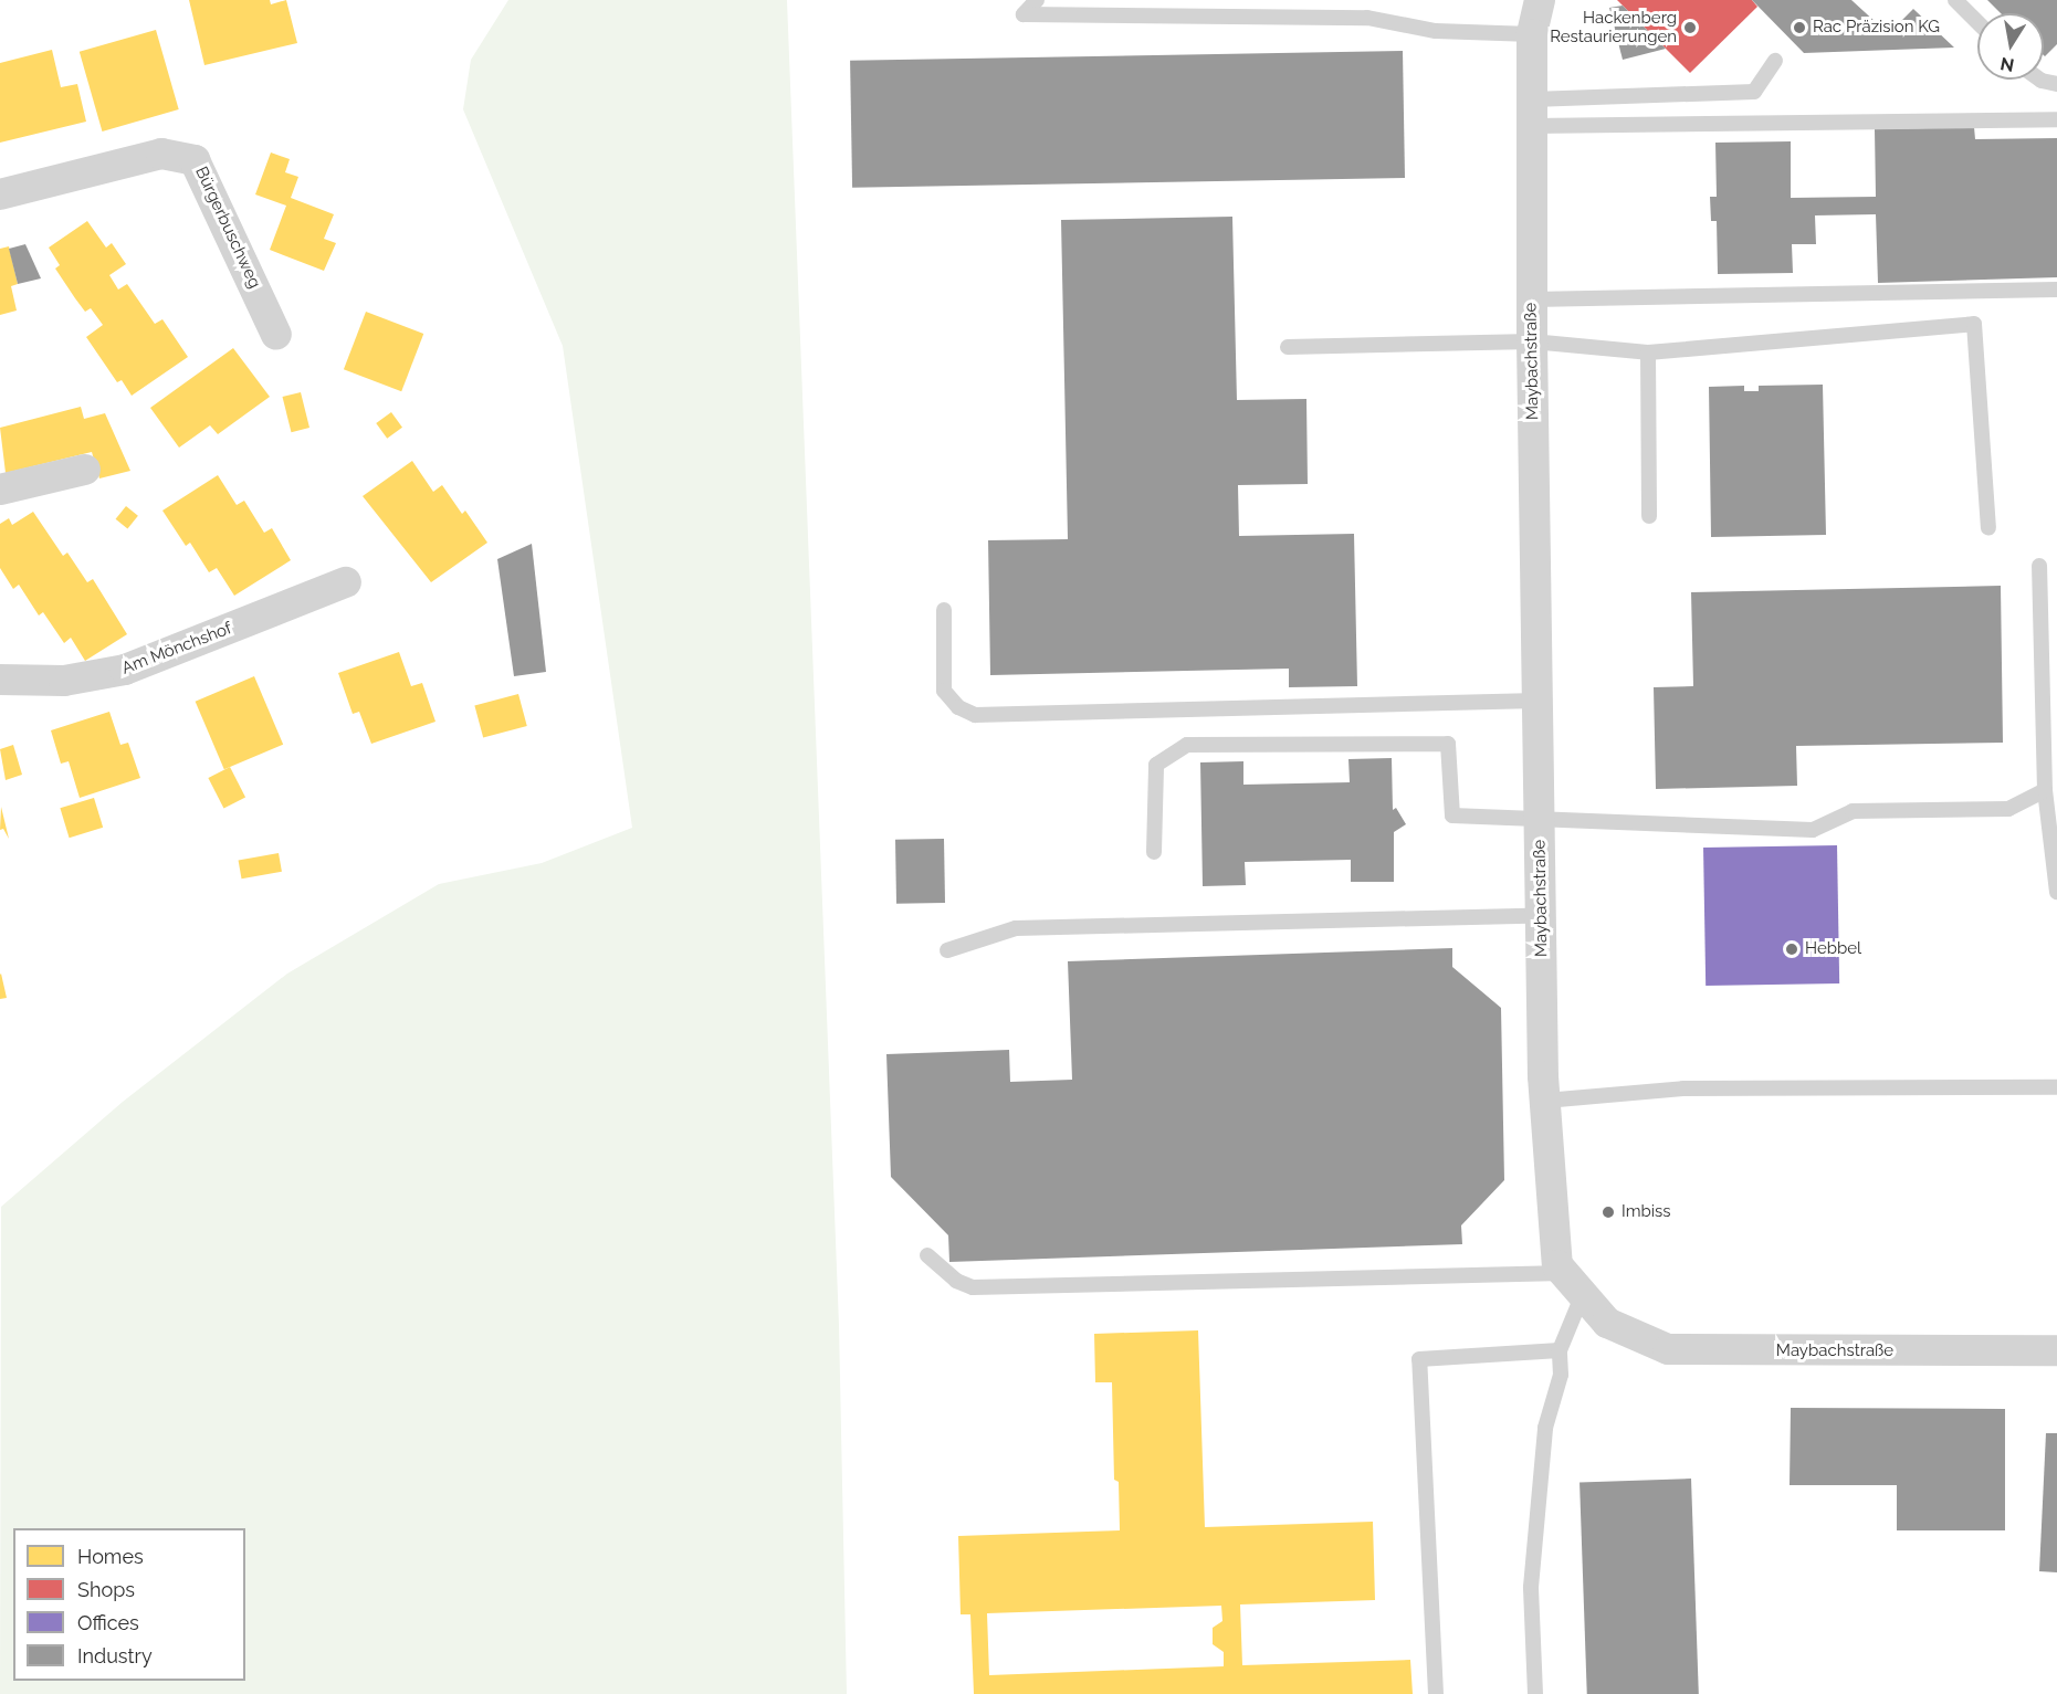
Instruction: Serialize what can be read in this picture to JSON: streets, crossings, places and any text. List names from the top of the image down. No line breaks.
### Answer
{"streets":{"street":["Bürgerbuschweg","Maybachstraße","Am Mönchshof"]},"places":["Hackenberg Restaurierungen","Rac Präzision KG","Hebbel","Imbiss"],"legend":["Homes","Shops","Offices","Industry"],"north":"bottom"}
